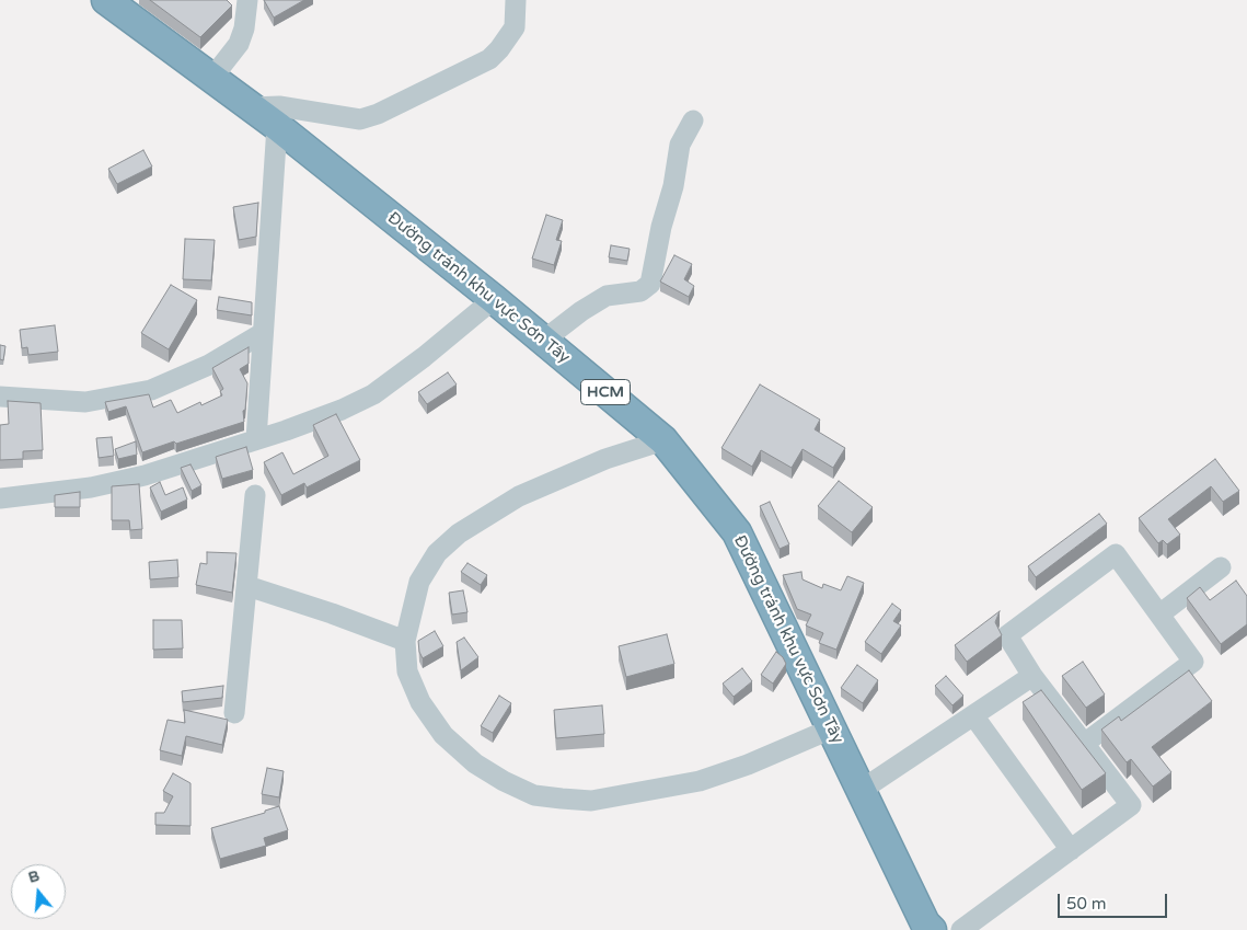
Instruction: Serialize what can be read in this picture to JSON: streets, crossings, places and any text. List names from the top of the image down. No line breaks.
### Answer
{"streets":{"highway":["Đường tránh khu vực Sơn Tây","HCM"]},"scale_bar":"50 m","north":"top"}
